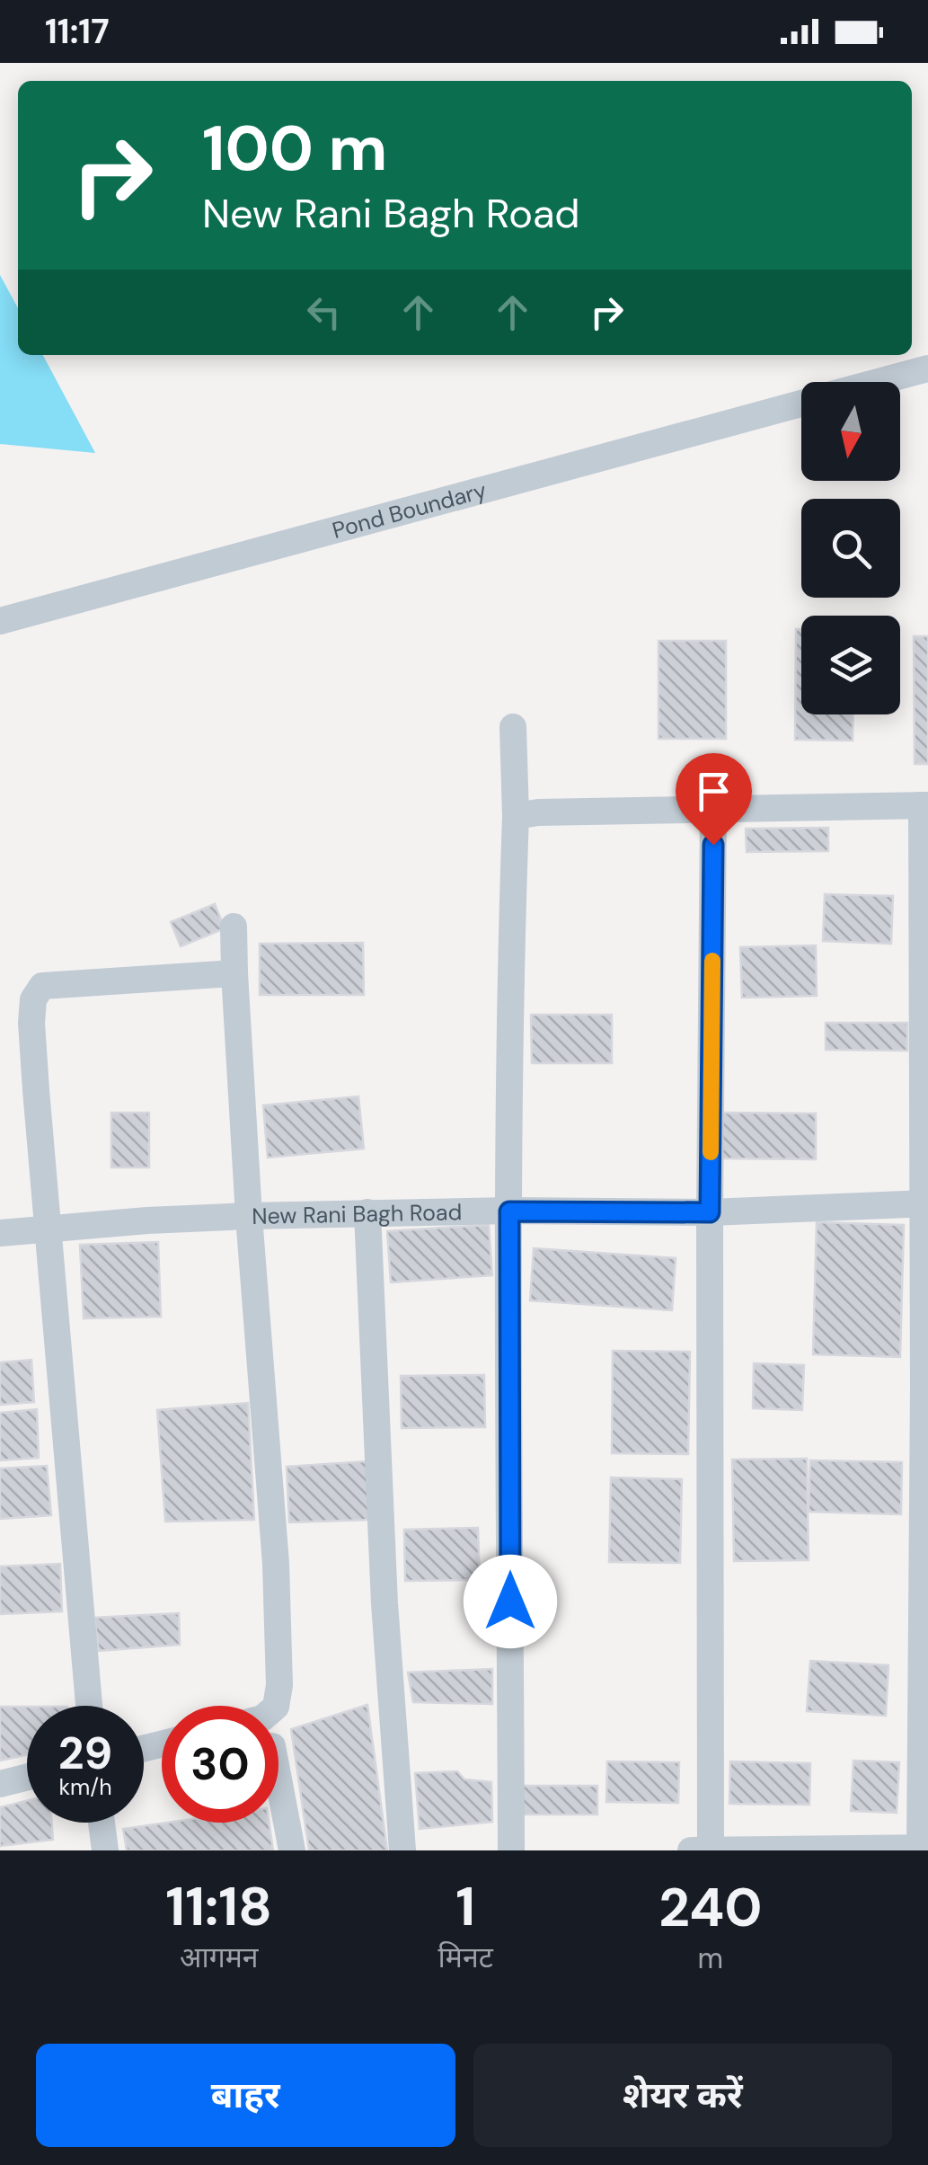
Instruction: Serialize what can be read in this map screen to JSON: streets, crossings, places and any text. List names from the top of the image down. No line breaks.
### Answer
{"streets":{"street":["Pond Boundary","New Rani Bagh Road"]},"north":"bottom","page":{"status":"11:17","turn":["100 m","New Rani Bagh Road"],"speed":"29 km/h","limit":"30","eta":["11:18","आगमन","1","मिनट","240","m"],"buttons":["बाहर","शेयर करें"]}}
